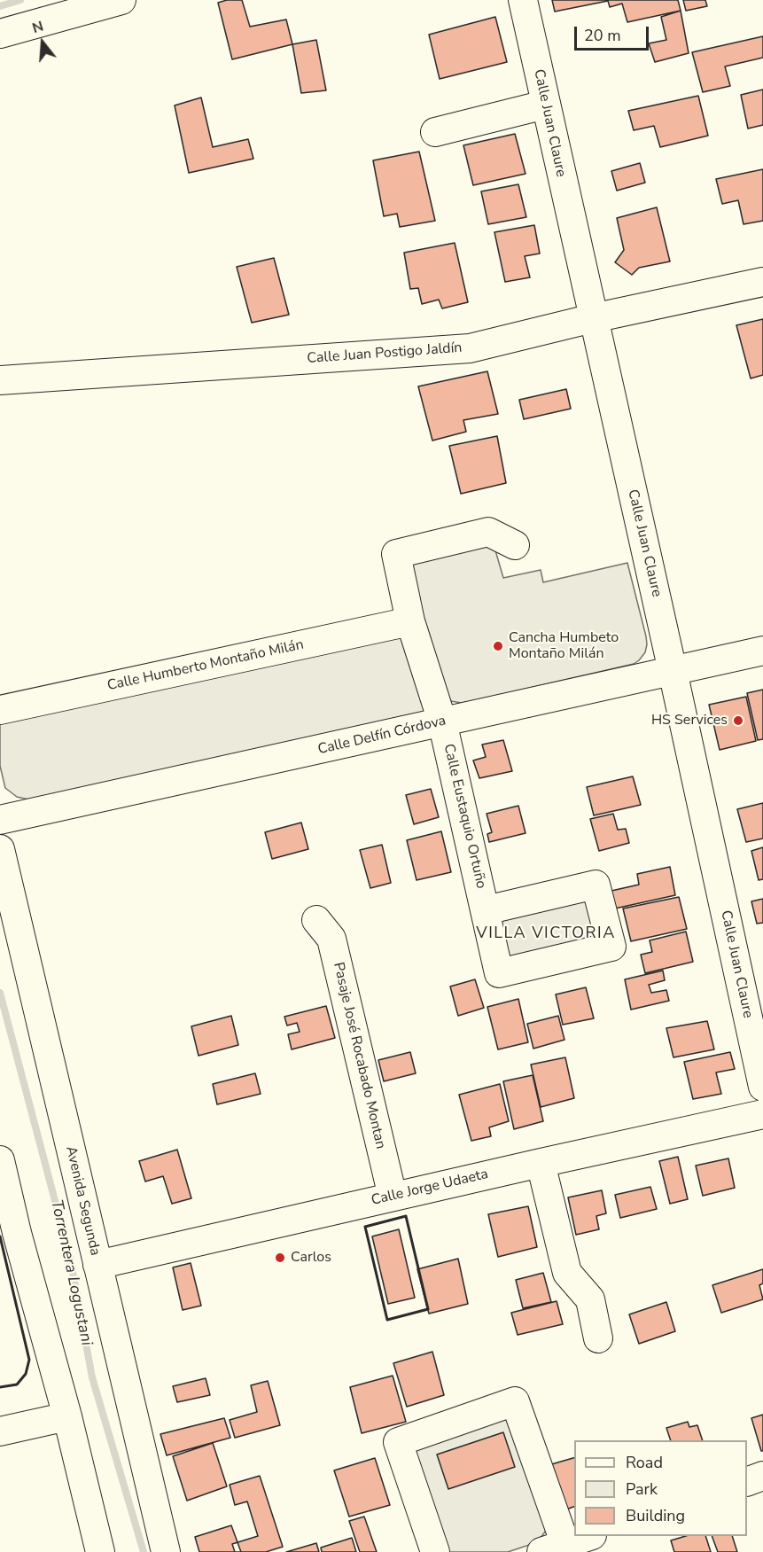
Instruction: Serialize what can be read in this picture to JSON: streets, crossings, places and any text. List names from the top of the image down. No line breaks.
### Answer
{"streets":{"street":["Calle Juan Claure","Calle Juan Postigo Jaldín","Calle Humberto Montaño Milán","Calle Delfín Córdova","Calle Eustaquio Ortuño","Pasaje José Rocabado Montan","Calle Jorge Udaeta","Avenida Segunda"]},"crossings":[["Calle Juan Claure","Calle Juan Postigo Jaldín"],["Calle Juan Claure","Calle Delfín Córdova"],["Calle Humberto Montaño Milán","Calle Eustaquio Ortuño"],["Calle Delfín Córdova","Calle Eustaquio Ortuño"],["Pasaje José Rocabado Montan","Calle Jorge Udaeta"],["Calle Jorge Udaeta","Avenida Segunda"]],"districts":["VILLA VICTORIA"],"water":["Torrentera Logustani"],"places":["Cancha Humbeto Montaño Milán","HS Services","Carlos"],"legend":["Road","Park","Building"],"scale_bar":"20 m","north":"top"}
